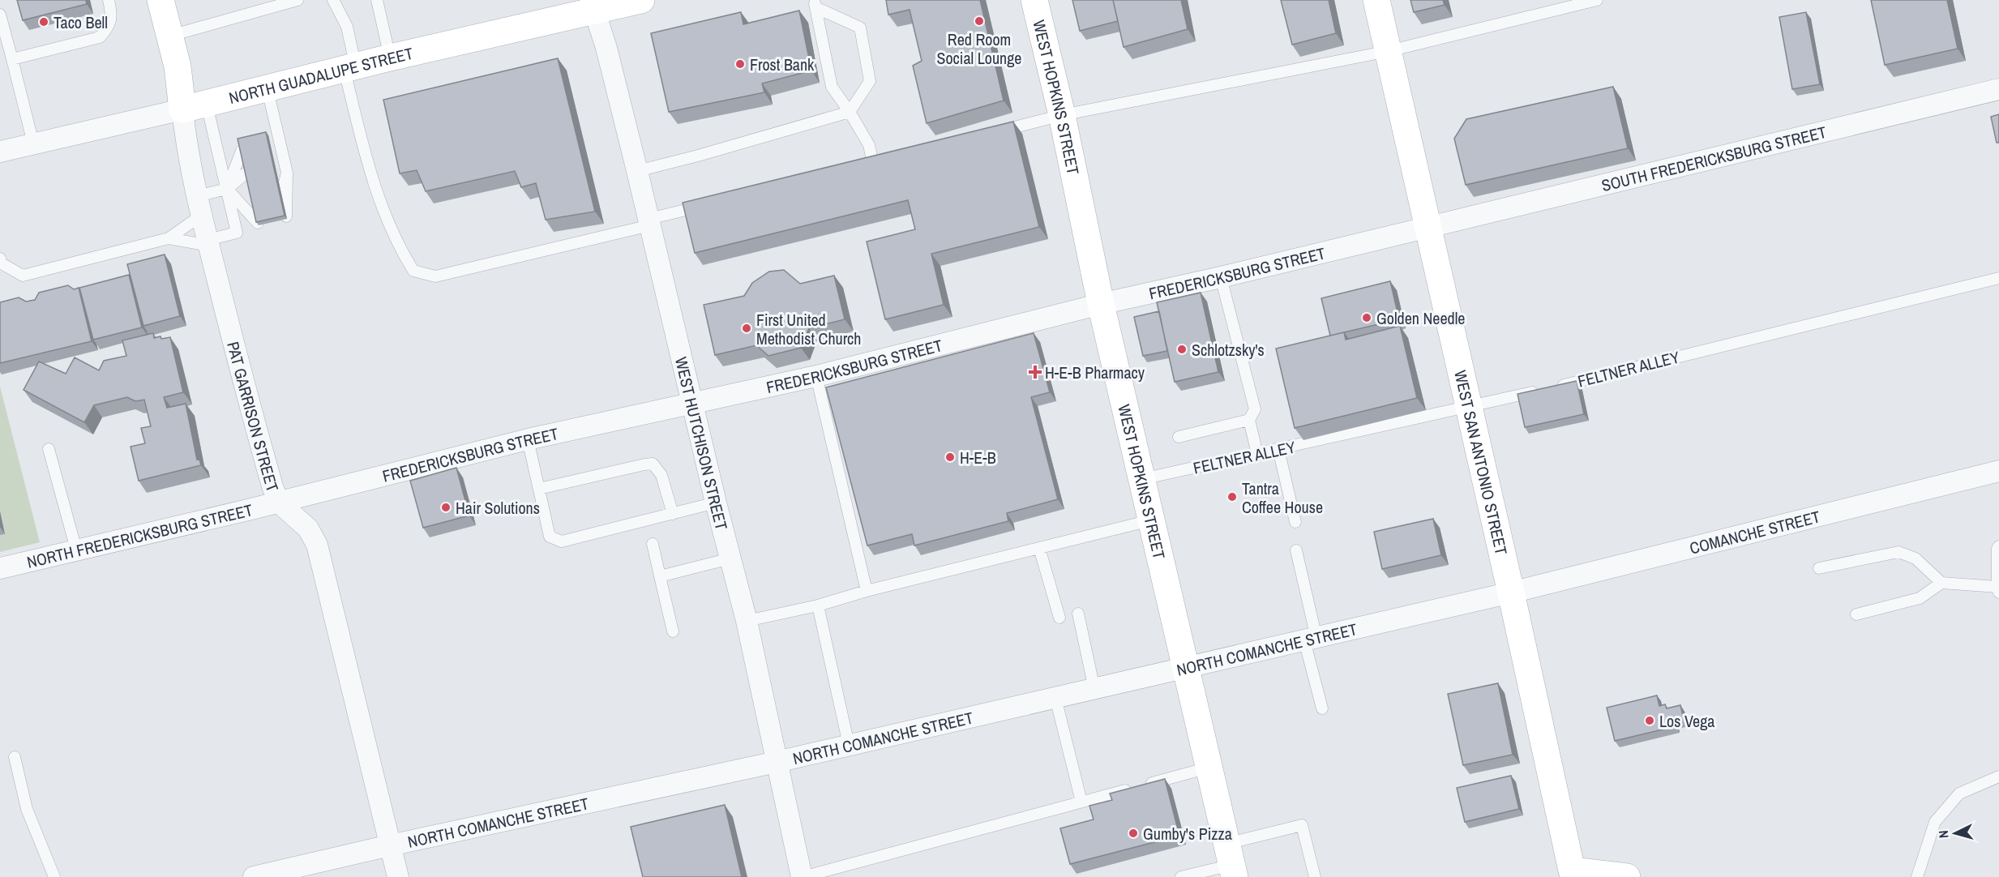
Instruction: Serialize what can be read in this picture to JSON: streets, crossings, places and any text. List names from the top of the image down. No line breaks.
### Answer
{"streets":{"main road":["NORTH GUADALUPE STREET","WEST HOPKINS STREET","WEST SAN ANTONIO STREET"],"street":["SOUTH FREDERICKSBURG STREET","FREDERICKSBURG STREET","PAT GARRISON STREET","WEST HUTCHISON STREET","COMANCHE STREET","NORTH FREDERICKSBURG STREET","NORTH COMANCHE STREET"],"lane":["FELTNER ALLEY"]},"crossings":[["NORTH GUADALUPE STREET","PAT GARRISON STREET"],["NORTH GUADALUPE STREET","WEST HUTCHISON STREET"],["WEST HOPKINS STREET","FREDERICKSBURG STREET"],["WEST HOPKINS STREET","FELTNER ALLEY"],["WEST HOPKINS STREET","NORTH COMANCHE STREET"],["SOUTH FREDERICKSBURG STREET","FREDERICKSBURG STREET"],["SOUTH FREDERICKSBURG STREET","WEST SAN ANTONIO STREET"],["FREDERICKSBURG STREET","PAT GARRISON STREET"],["FREDERICKSBURG STREET","WEST HUTCHISON STREET"],["FREDERICKSBURG STREET","WEST SAN ANTONIO STREET"],["FREDERICKSBURG STREET","NORTH FREDERICKSBURG STREET"],["FELTNER ALLEY","WEST SAN ANTONIO STREET"],["PAT GARRISON STREET","NORTH FREDERICKSBURG STREET"],["PAT GARRISON STREET","NORTH COMANCHE STREET"],["WEST HUTCHISON STREET","NORTH COMANCHE STREET"],["WEST SAN ANTONIO STREET","COMANCHE STREET"],["WEST SAN ANTONIO STREET","NORTH COMANCHE STREET"],["COMANCHE STREET","NORTH COMANCHE STREET"]],"places":{"other":["Red Room Social Lounge","Taco Bell","Frost Bank","Golden Needle","First United Methodist Church","Schlotzsky's","H-E-B","Tantra Coffee House","Hair Solutions","Los Vega","Gumby's Pizza"],"health":["H-E-B Pharmacy"]},"north":"left"}
